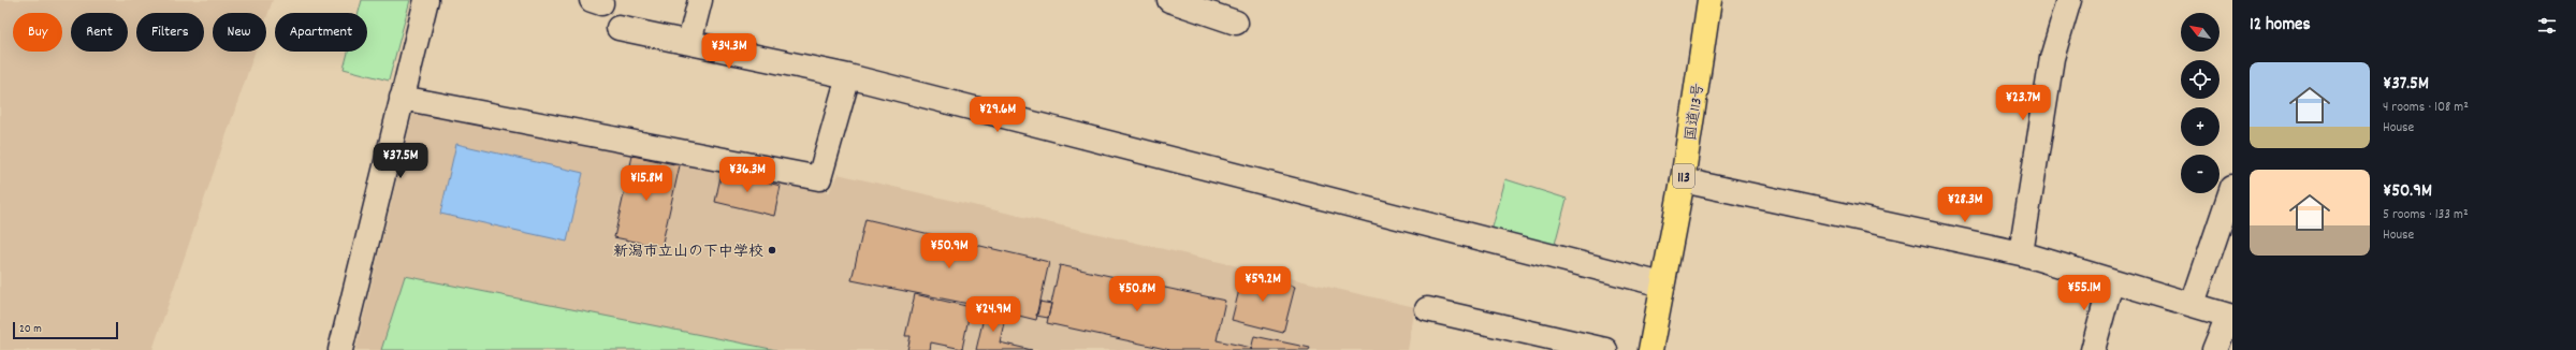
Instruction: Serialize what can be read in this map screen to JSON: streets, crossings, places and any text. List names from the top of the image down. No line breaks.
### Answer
{"streets":{"highway":["国道113号","113"]},"places":["新潟市立山の下中学校"],"scale_bar":"20 m","north":"top left","page":{"heading":"12 homes","map_buttons":["+","−"],"chip":["Buy","Rent","Filters","New","Apartment"],"price":["¥34.3M","¥23.7M","¥29.6M","¥37.5M","¥36.3M","¥15.8M","¥28.3M","¥50.9M","¥59.2M","¥55.1M","¥50.8M","¥24.9M"],"list":[{"name":"¥37.5M","note":"4 rooms · 108 m² · House"},{"name":"¥50.9M","note":"5 rooms · 133 m² · House"}],"scale":"20 m"}}
